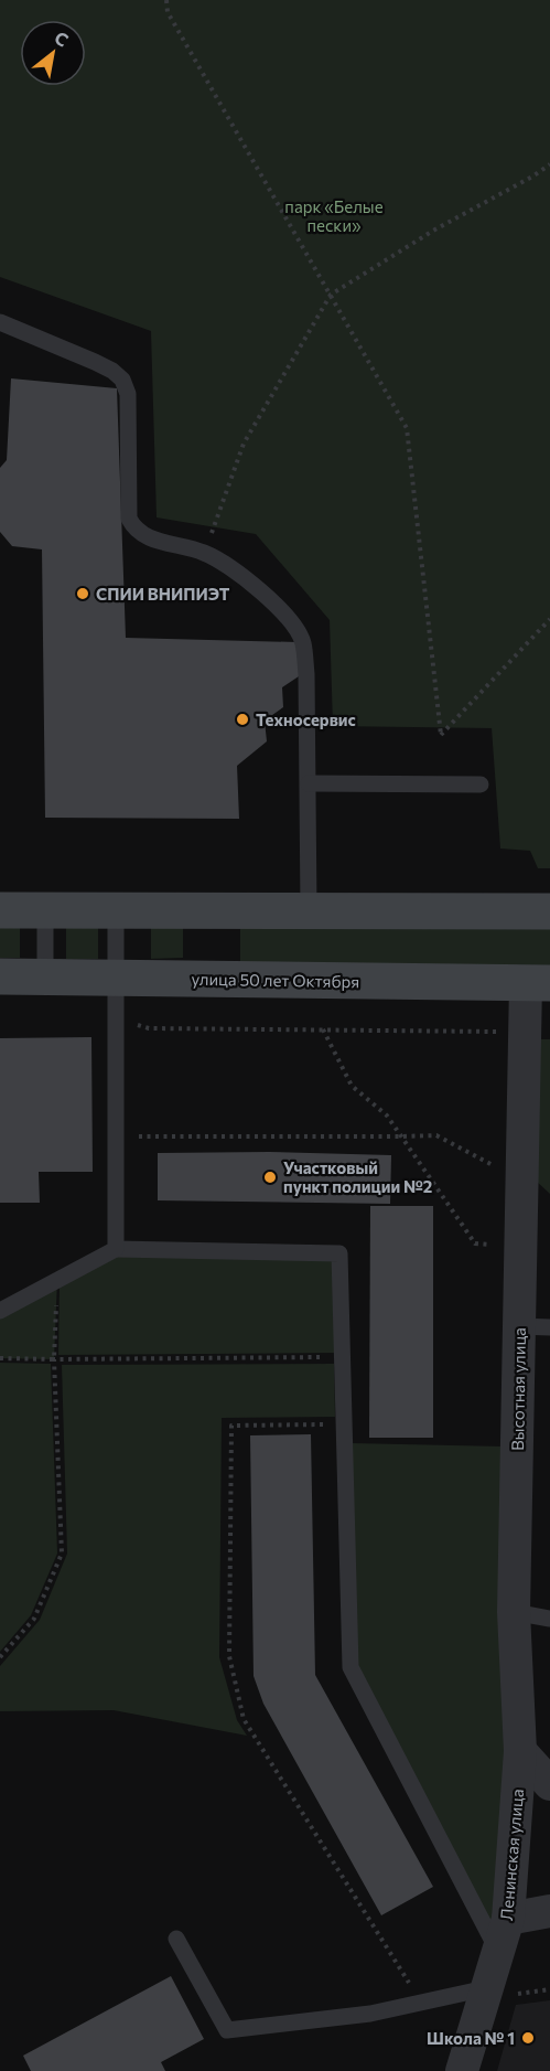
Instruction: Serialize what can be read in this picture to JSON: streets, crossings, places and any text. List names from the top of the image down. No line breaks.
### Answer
{"streets":{"street":["улица 50 лет Октября","Высотная улица","Ленинская улица"]},"crossings":[["улица 50 лет Октября","Высотная улица"],["Высотная улица","Ленинская улица"]],"parks":["парк «Белые пески»"],"places":["СПИИ ВНИПИЭТ","Техносервис","Участковый пункт полиции №2","Школа № 1"],"north":"top right"}
